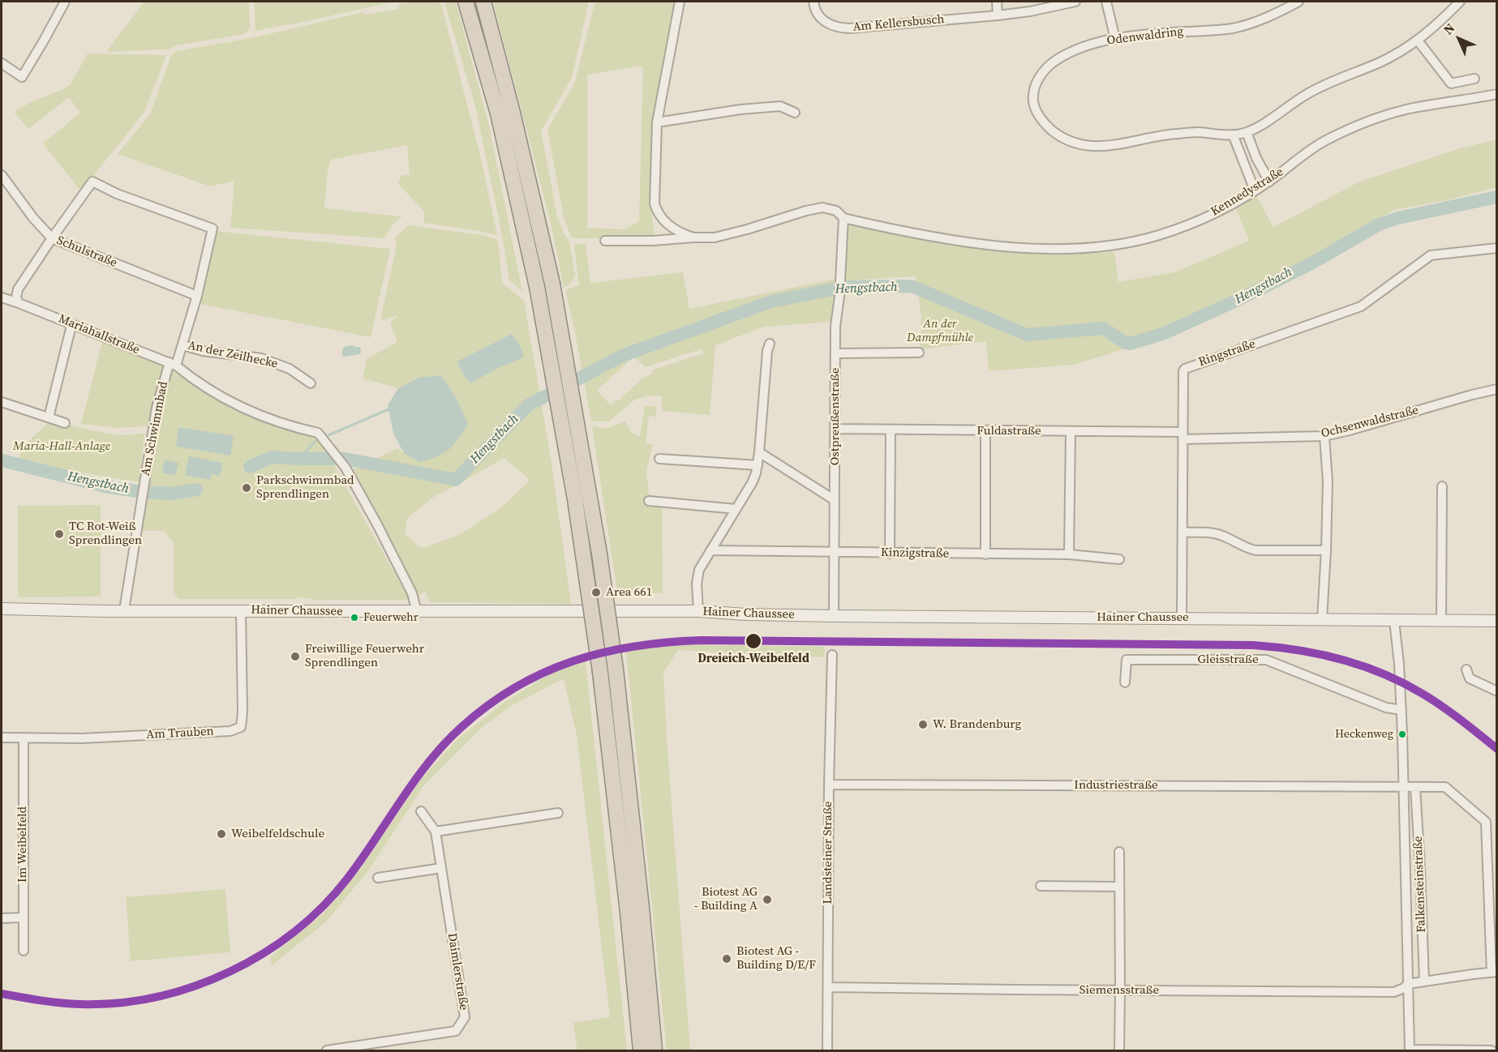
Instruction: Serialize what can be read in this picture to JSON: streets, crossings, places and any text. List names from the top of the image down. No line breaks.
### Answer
{"streets":{"street":["Am Kellersbusch","Odenwaldring","Kennedystraße","Schulstraße","Mariahallstraße","Ringstraße","An der Zeilhecke","Ostpreußenstraße","Ochsenwaldstraße","Am Schwimmbad","Fuldastraße","Kinzigstraße","Hainer Chaussee","Gleisstraße","Am Trauben","Industriestraße","Im Weibelfeld","Landsteiner Straße","Falkensteinstraße","Daimlerstraße","Siemensstraße"]},"crossings":[["Kennedystraße","Ostpreußenstraße"],["Schulstraße","An der Zeilhecke"],["Mariahallstraße","Am Schwimmbad"],["Mariahallstraße","Hainer Chaussee"],["Ringstraße","Ochsenwaldstraße"],["Ringstraße","Fuldastraße"],["Ringstraße","Hainer Chaussee"],["Ostpreußenstraße","Fuldastraße"],["Ostpreußenstraße","Kinzigstraße"],["Ostpreußenstraße","Hainer Chaussee"],["Ochsenwaldstraße","Fuldastraße"],["Am Schwimmbad","Hainer Chaussee"],["Hainer Chaussee","Am Trauben"],["Am Trauben","Im Weibelfeld"],["Industriestraße","Landsteiner Straße"],["Industriestraße","Falkensteinstraße"],["Industriestraße","Siemensstraße"],["Landsteiner Straße","Siemensstraße"],["Falkensteinstraße","Siemensstraße"]],"water":["Hengstbach"],"parks":["An der Dampfmühle","Maria-Hall-Anlage"],"places":["Parkschwimmbad Sprendlingen","TC Rot-Weiß Sprendlingen","Area 661","Feuerwehr","Dreieich-Weibelfeld","Freiwillige Feuerwehr Sprendlingen","W. Brandenburg","Heckenweg","Weibelfeldschule","Biotest AG - Building A","Biotest AG - Building D/E/F"],"north":"top left"}
